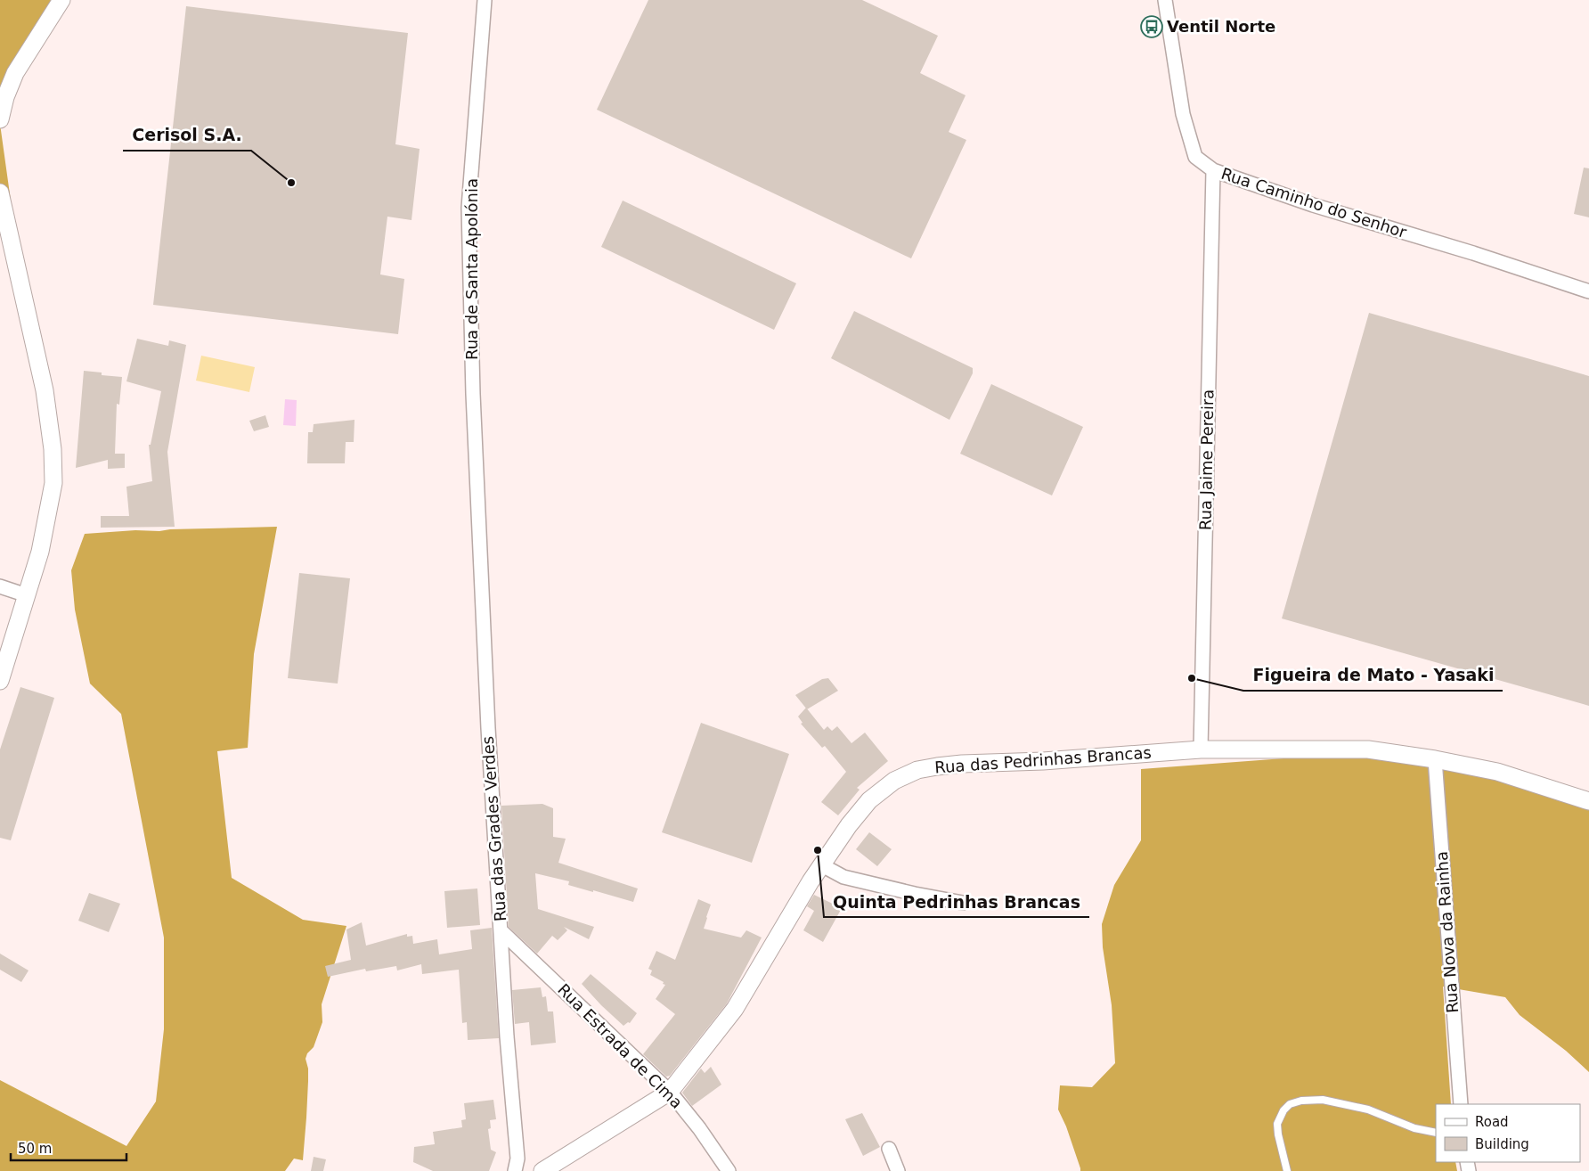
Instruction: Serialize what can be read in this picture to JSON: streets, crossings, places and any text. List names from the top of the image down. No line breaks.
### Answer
{"streets":{"street":["Rua Caminho do Senhor","Rua de Santa Apolónia","Rua Jaime Pereira","Rua das Pedrinhas Brancas","Rua das Grades Verdes","Rua Nova da Rainha","Rua Estrada de Cima"]},"crossings":[["Rua Caminho do Senhor","Rua Jaime Pereira"],["Rua de Santa Apolónia","Rua das Grades Verdes"],["Rua Jaime Pereira","Rua das Pedrinhas Brancas"],["Rua das Pedrinhas Brancas","Rua Nova da Rainha"],["Rua das Pedrinhas Brancas","Rua Estrada de Cima"],["Rua das Grades Verdes","Rua Estrada de Cima"]],"places":{"bus stop":["Ventil Norte"],"other":["Cerisol S.A.","Figueira de Mato - Yasaki","Quinta Pedrinhas Brancas"]},"legend":["Road","Building"],"scale_bar":"50 m"}
